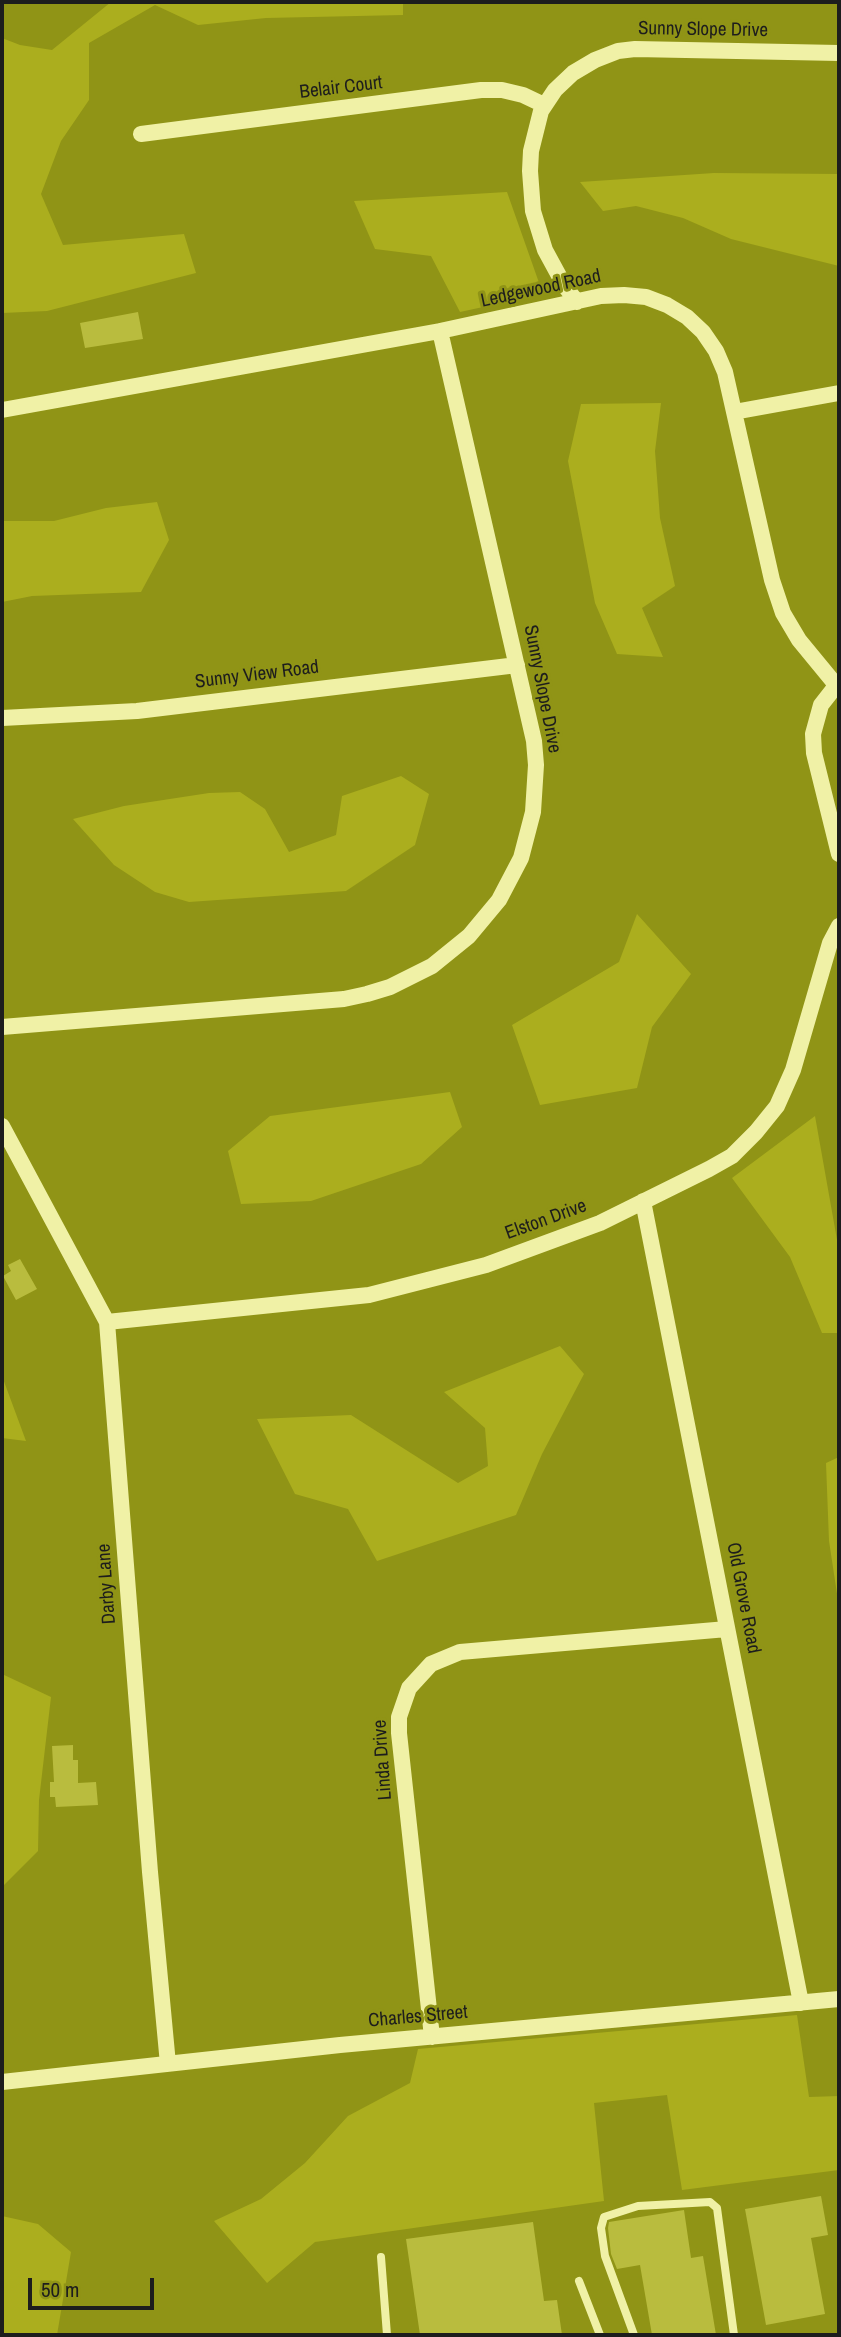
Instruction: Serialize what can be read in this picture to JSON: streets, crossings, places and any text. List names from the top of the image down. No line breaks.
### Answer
{"streets":{"street":["Sunny Slope Drive","Belair Court","Ledgewood Road","Sunny View Road","Elston Drive","Darby Lane","Old Grove Road","Linda Drive","Charles Street"]},"crossings":[["Sunny Slope Drive","Belair Court"],["Sunny Slope Drive","Ledgewood Road"],["Sunny Slope Drive","Sunny View Road"],["Elston Drive","Darby Lane"],["Elston Drive","Old Grove Road"],["Darby Lane","Charles Street"],["Old Grove Road","Linda Drive"],["Old Grove Road","Charles Street"],["Linda Drive","Charles Street"]],"scale_bar":"50 m"}
